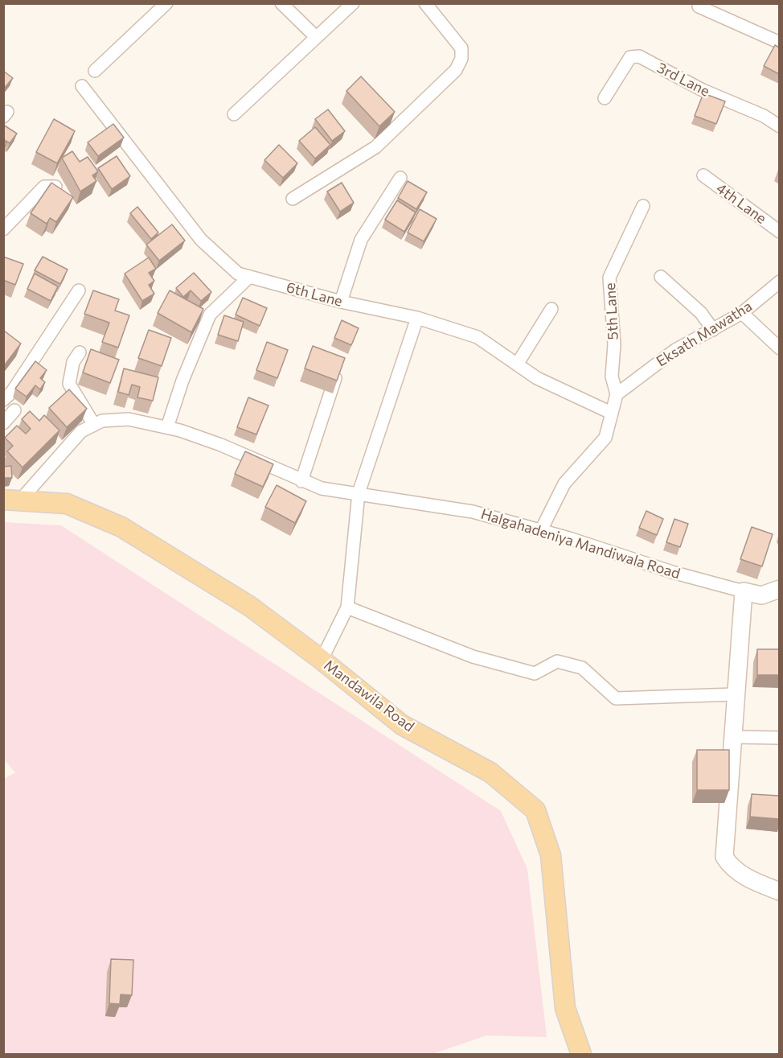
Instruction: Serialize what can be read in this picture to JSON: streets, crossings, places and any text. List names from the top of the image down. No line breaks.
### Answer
{"streets":{"main road":["Mandawila Road"],"street":["3rd Lane","4th Lane","6th Lane","5th Lane","Eksath Mawatha","Halgahadeniya Mandiwala Road"]},"crossings":[["5th Lane","Eksath Mawatha"]]}
